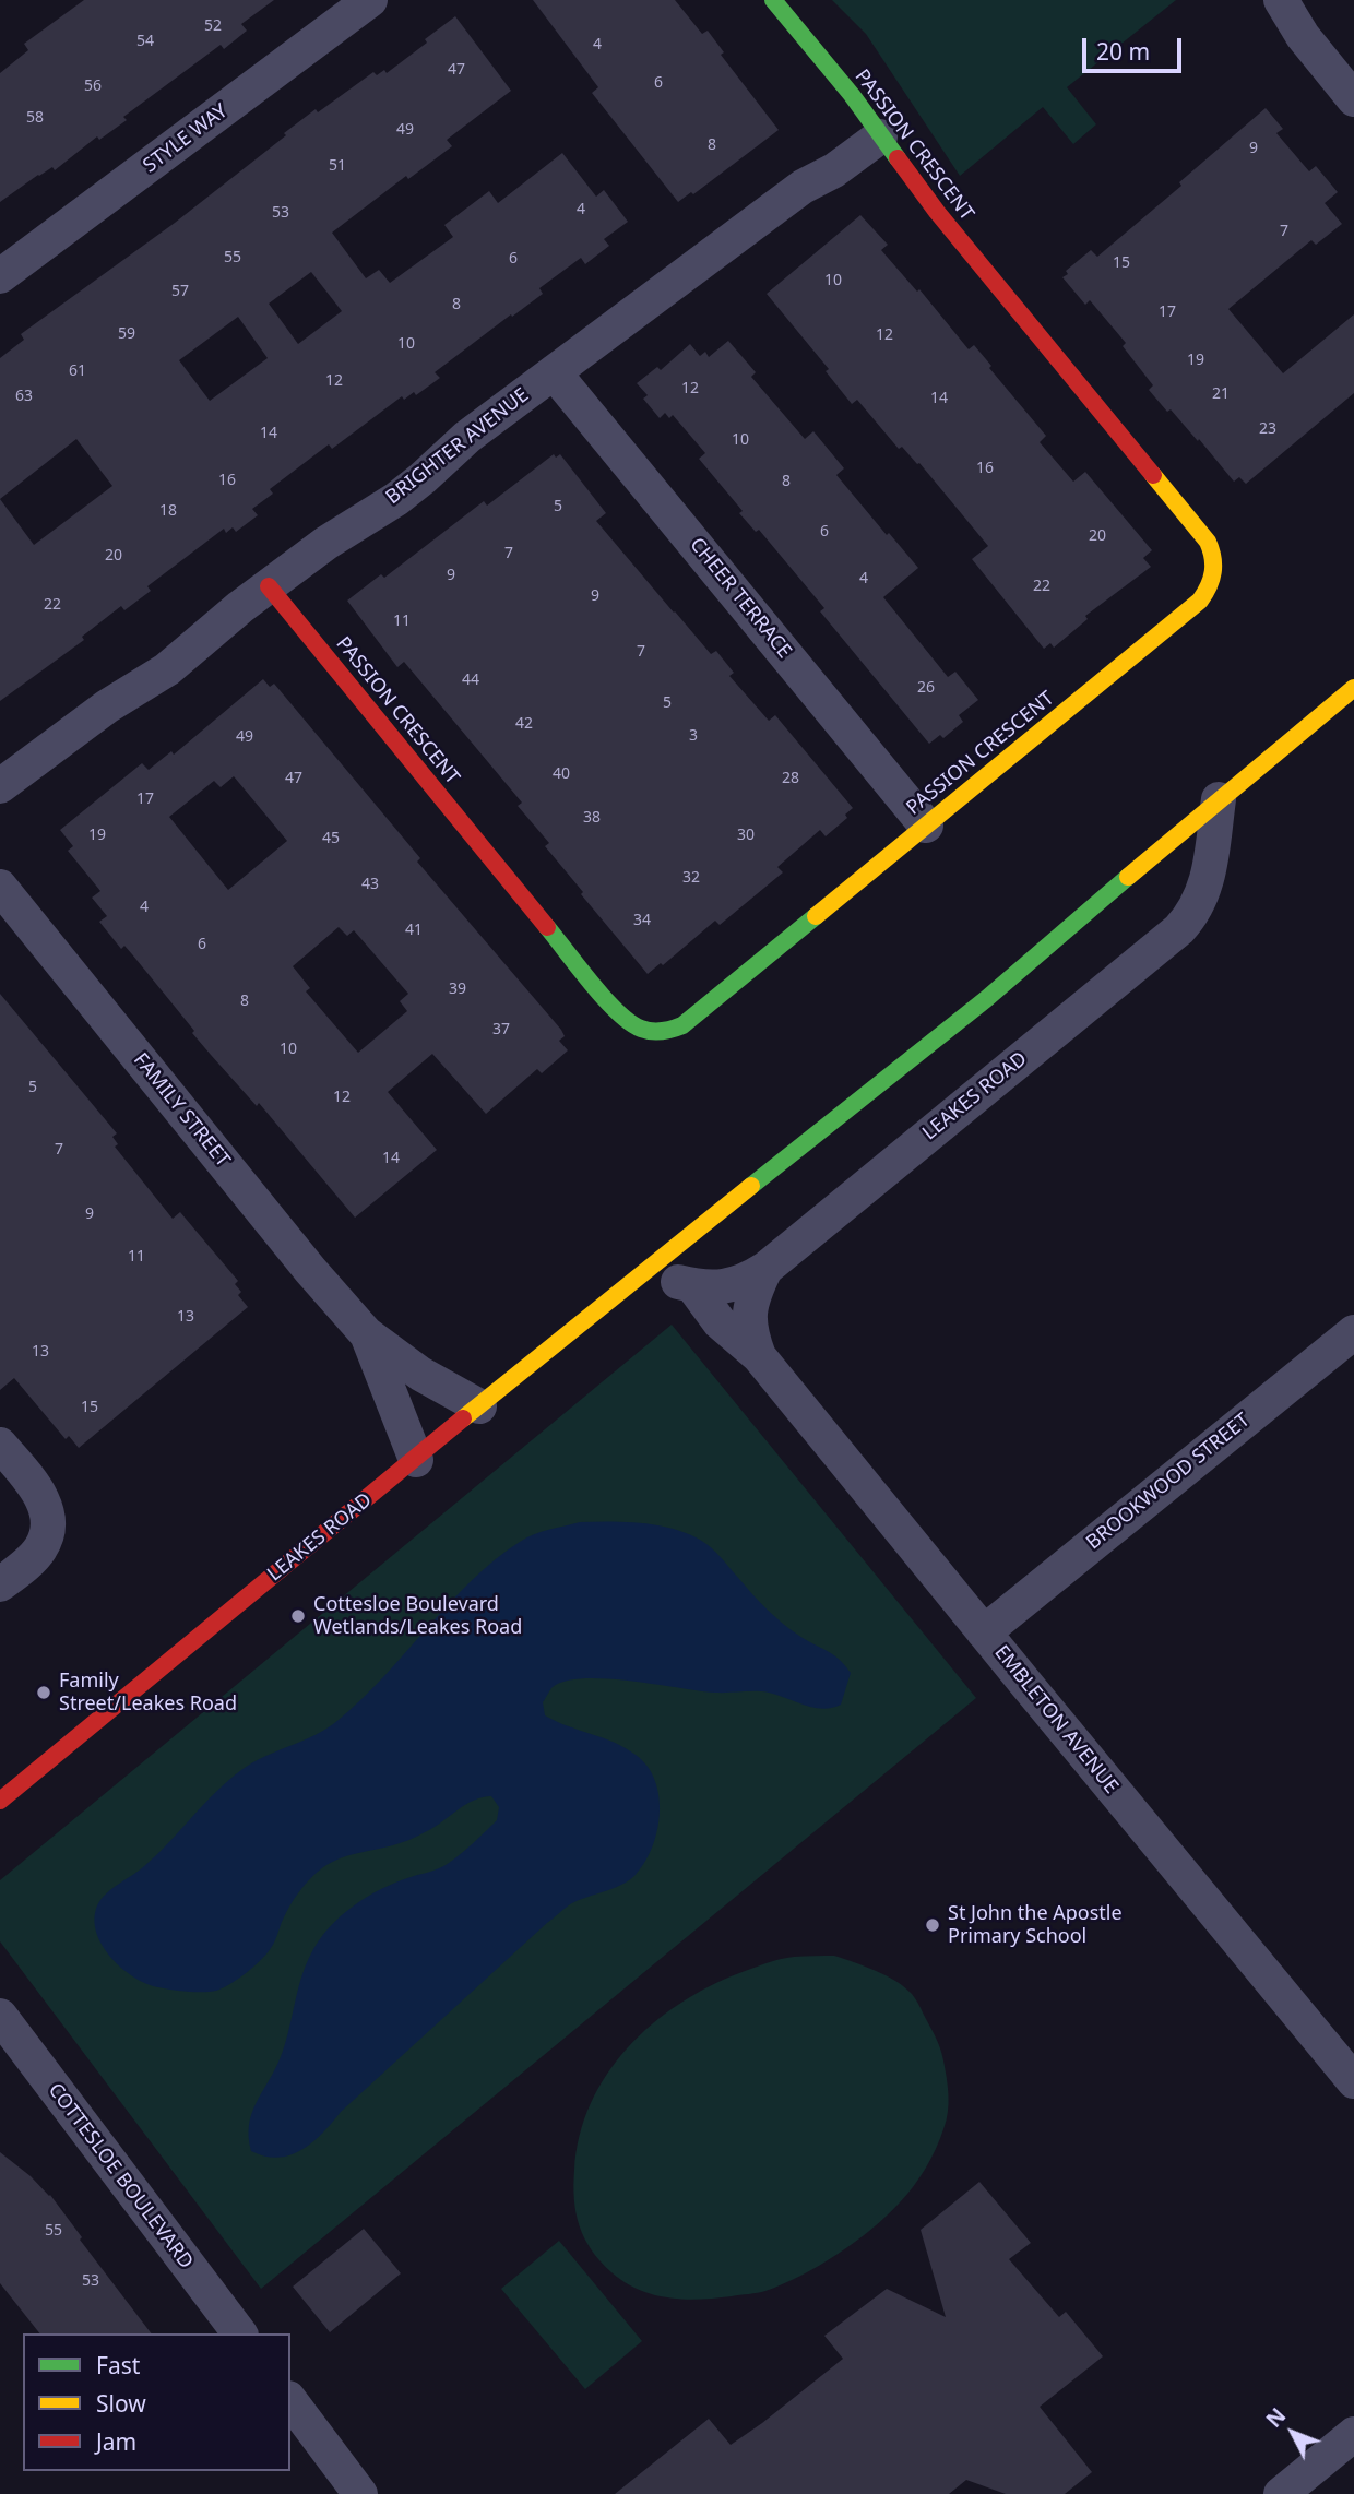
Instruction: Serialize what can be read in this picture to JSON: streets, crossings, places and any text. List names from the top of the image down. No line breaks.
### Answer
{"streets":{"street":["STYLE WAY","PASSION CRESCENT","BRIGHTER AVENUE","CHEER TERRACE","LEAKES ROAD","FAMILY STREET","BROOKWOOD STREET","EMBLETON AVENUE","COTTESLOE BOULEVARD"]},"crossings":[["PASSION CRESCENT","BRIGHTER AVENUE"],["PASSION CRESCENT","CHEER TERRACE"],["BRIGHTER AVENUE","CHEER TERRACE"],["LEAKES ROAD","FAMILY STREET"],["LEAKES ROAD","EMBLETON AVENUE"],["BROOKWOOD STREET","EMBLETON AVENUE"]],"places":["Cottesloe Boulevard Wetlands/Leakes Road","Family Street/Leakes Road","St John the Apostle Primary School"],"house_numbers":["52","54","4","47","6","56","58","49","8","9","51","4","53","7","55","6","15","10","57","8","17","59","12","10","19","61","12","12","21","63","14","23","14","10","16","16","8","5","18","6","20","7","20","9","4","22","9","22","11","7","44","26","5","42","3","49","40","47","28","17","38","19","30","45","32","43","4","34","41","6","39","8","37","10","5","12","7","14","9","11","13","13","15","55","53"],"legend":["Fast","Slow","Jam"],"scale_bar":"20 m","north":"top left"}
